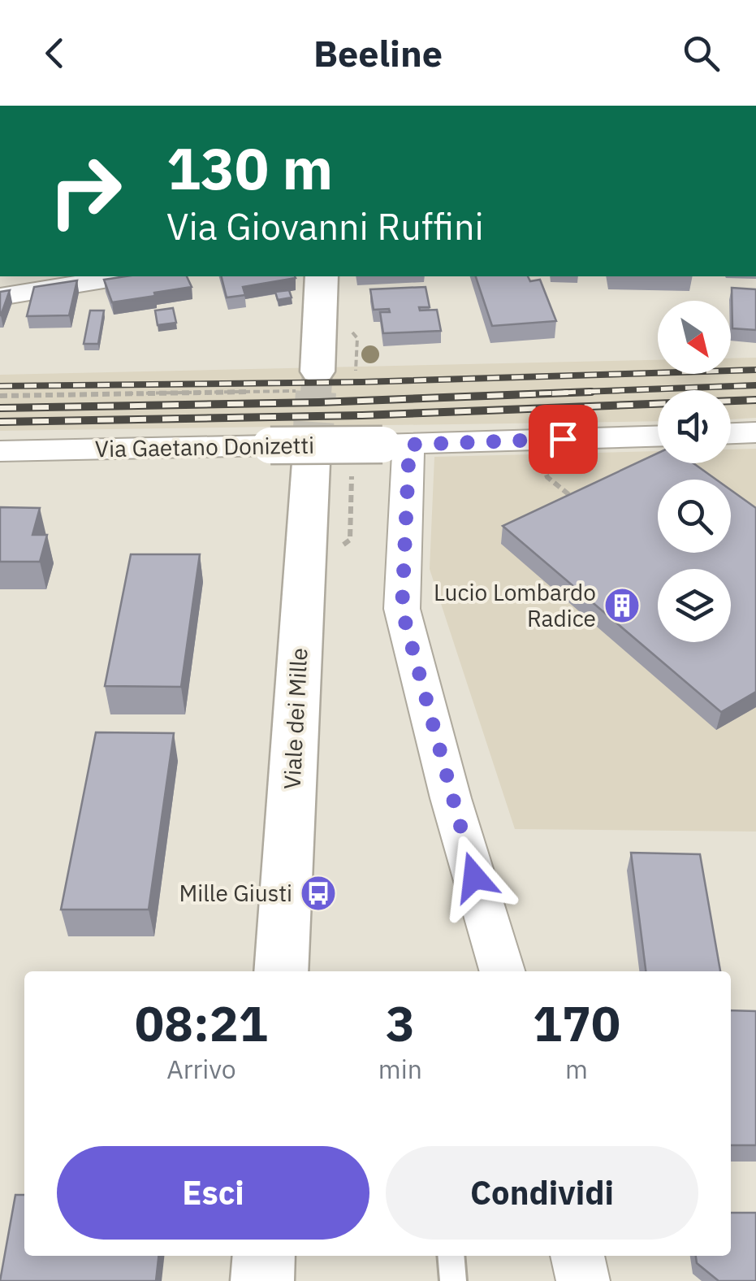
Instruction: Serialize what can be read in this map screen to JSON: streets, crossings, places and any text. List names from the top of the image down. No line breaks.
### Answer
{"streets":{"street":["Via Gaetano Donizetti","Viale dei Mille"]},"places":{"building":["Lucio Lombardo Radice"],"bus stop":["Mille Giusti"]},"north":"bottom right","page":{"header":"Beeline","turn":["130 m","Via Giovanni Ruffini"],"eta":["08:21","Arrivo","3","min","170","m"],"buttons":["Esci","Condividi"]}}
